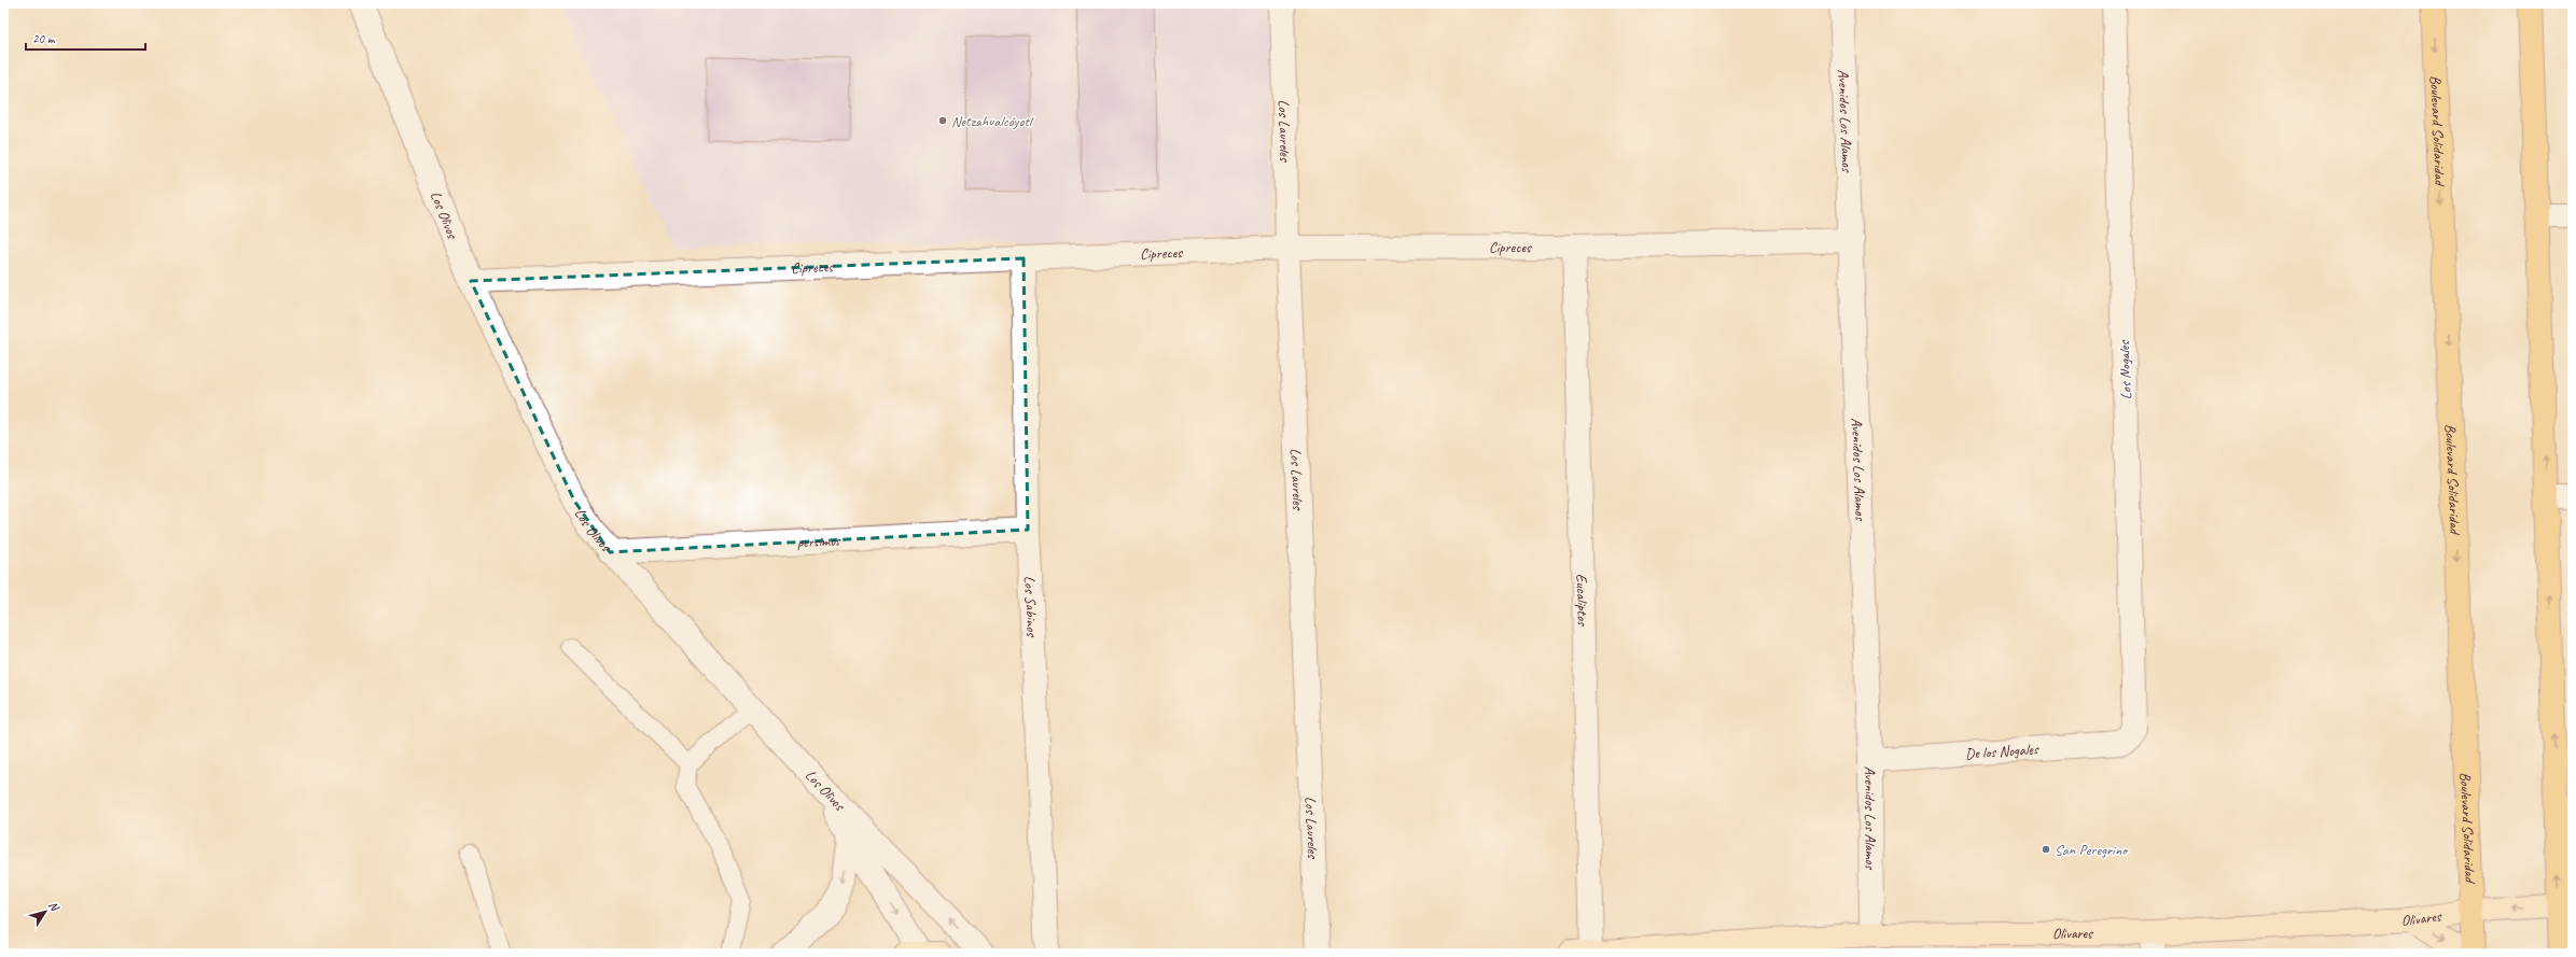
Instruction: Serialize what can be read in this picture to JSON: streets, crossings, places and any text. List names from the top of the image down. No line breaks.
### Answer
{"streets":{"main road":["Boulevard Solidaridad","Olivares"],"street":["Avenidos Los Alamos","Los Laureles","Los Olivos","Cipreces","Los Nogales","persimos","Eucaliptos","Los Sabinos","De los Nogales"]},"crossings":[["Avenidos Los Alamos","Cipreces"],["Avenidos Los Alamos","De los Nogales"],["Avenidos Los Alamos","Olivares"],["Los Laureles","Cipreces"],["Boulevard Solidaridad","Olivares"],["Los Olivos","Cipreces"],["Los Olivos","persimos"],["Cipreces","Eucaliptos"],["Cipreces","Los Sabinos"],["Los Nogales","De los Nogales"],["persimos","Los Sabinos"],["Eucaliptos","Olivares"]],"places":["Netzahualcóyotl","San Peregrino"],"scale_bar":"20 m","north":"top right"}
